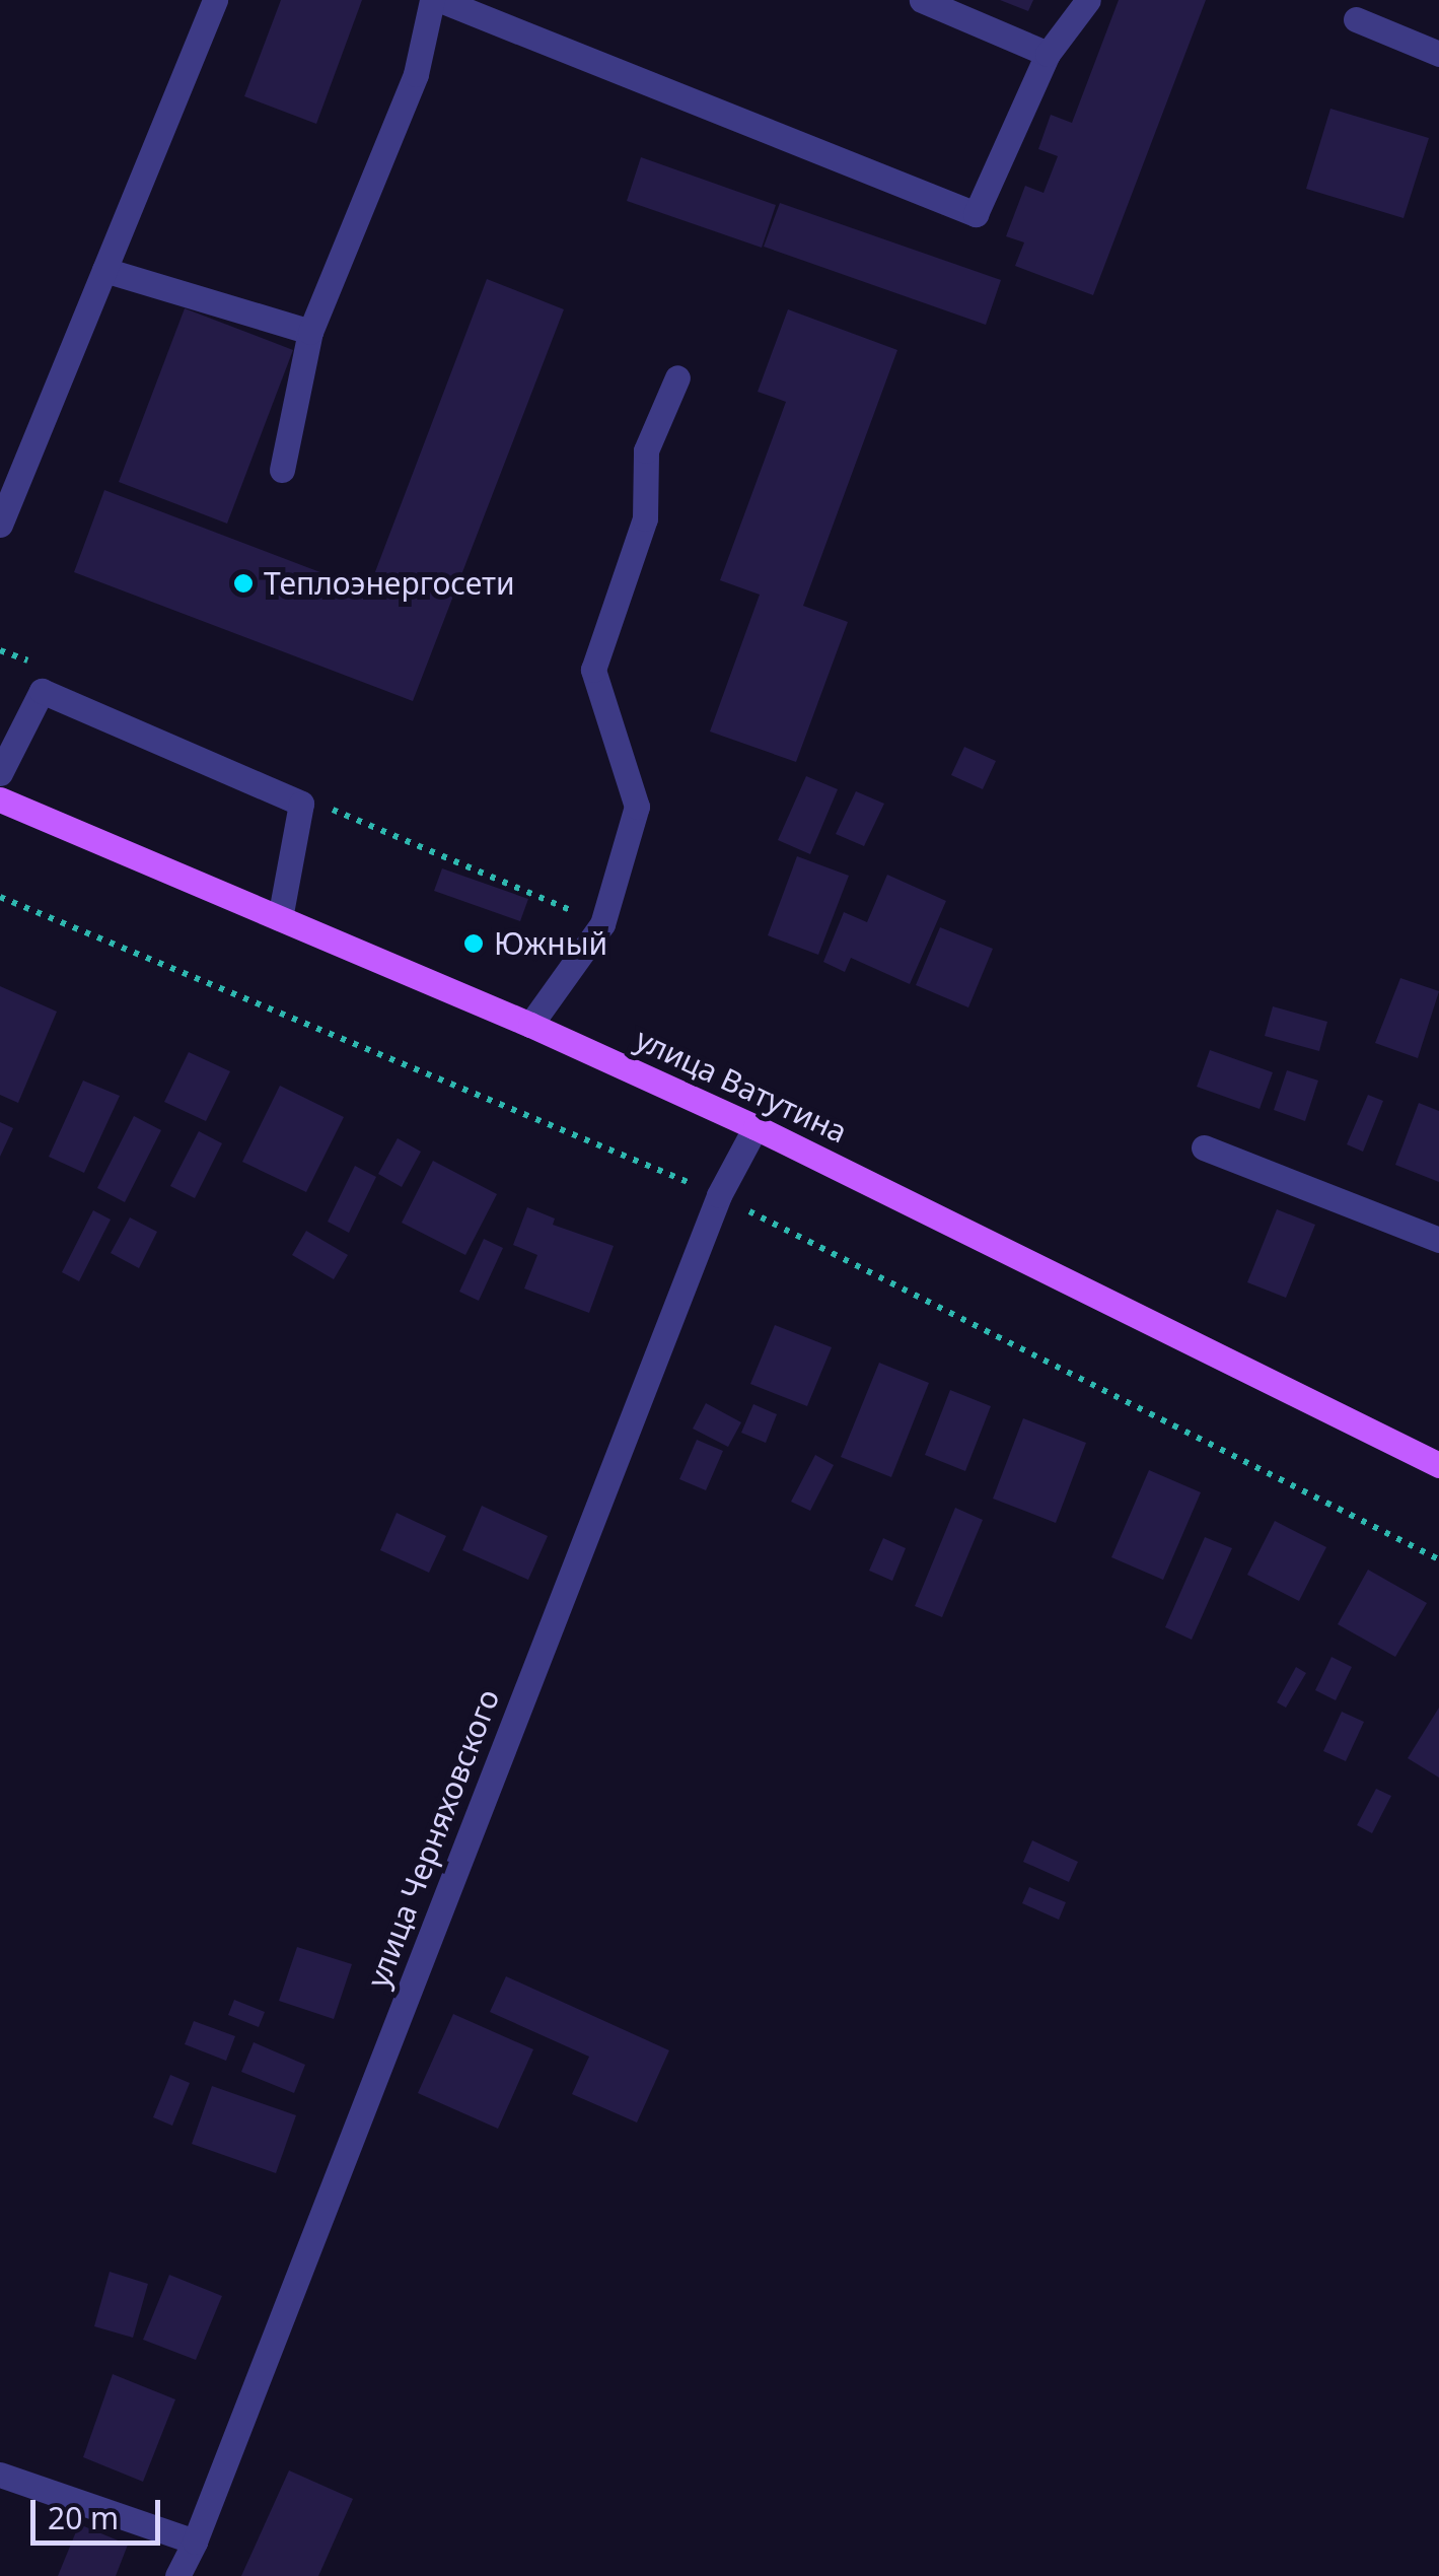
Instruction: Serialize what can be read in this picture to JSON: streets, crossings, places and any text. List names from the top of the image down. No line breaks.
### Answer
{"streets":{"main road":["улица Ватутина"],"street":["улица Черняховского"]},"crossings":[["улица Ватутина","улица Черняховского"]],"places":["Теплоэнергосети","Южный"],"scale_bar":"20 m"}
